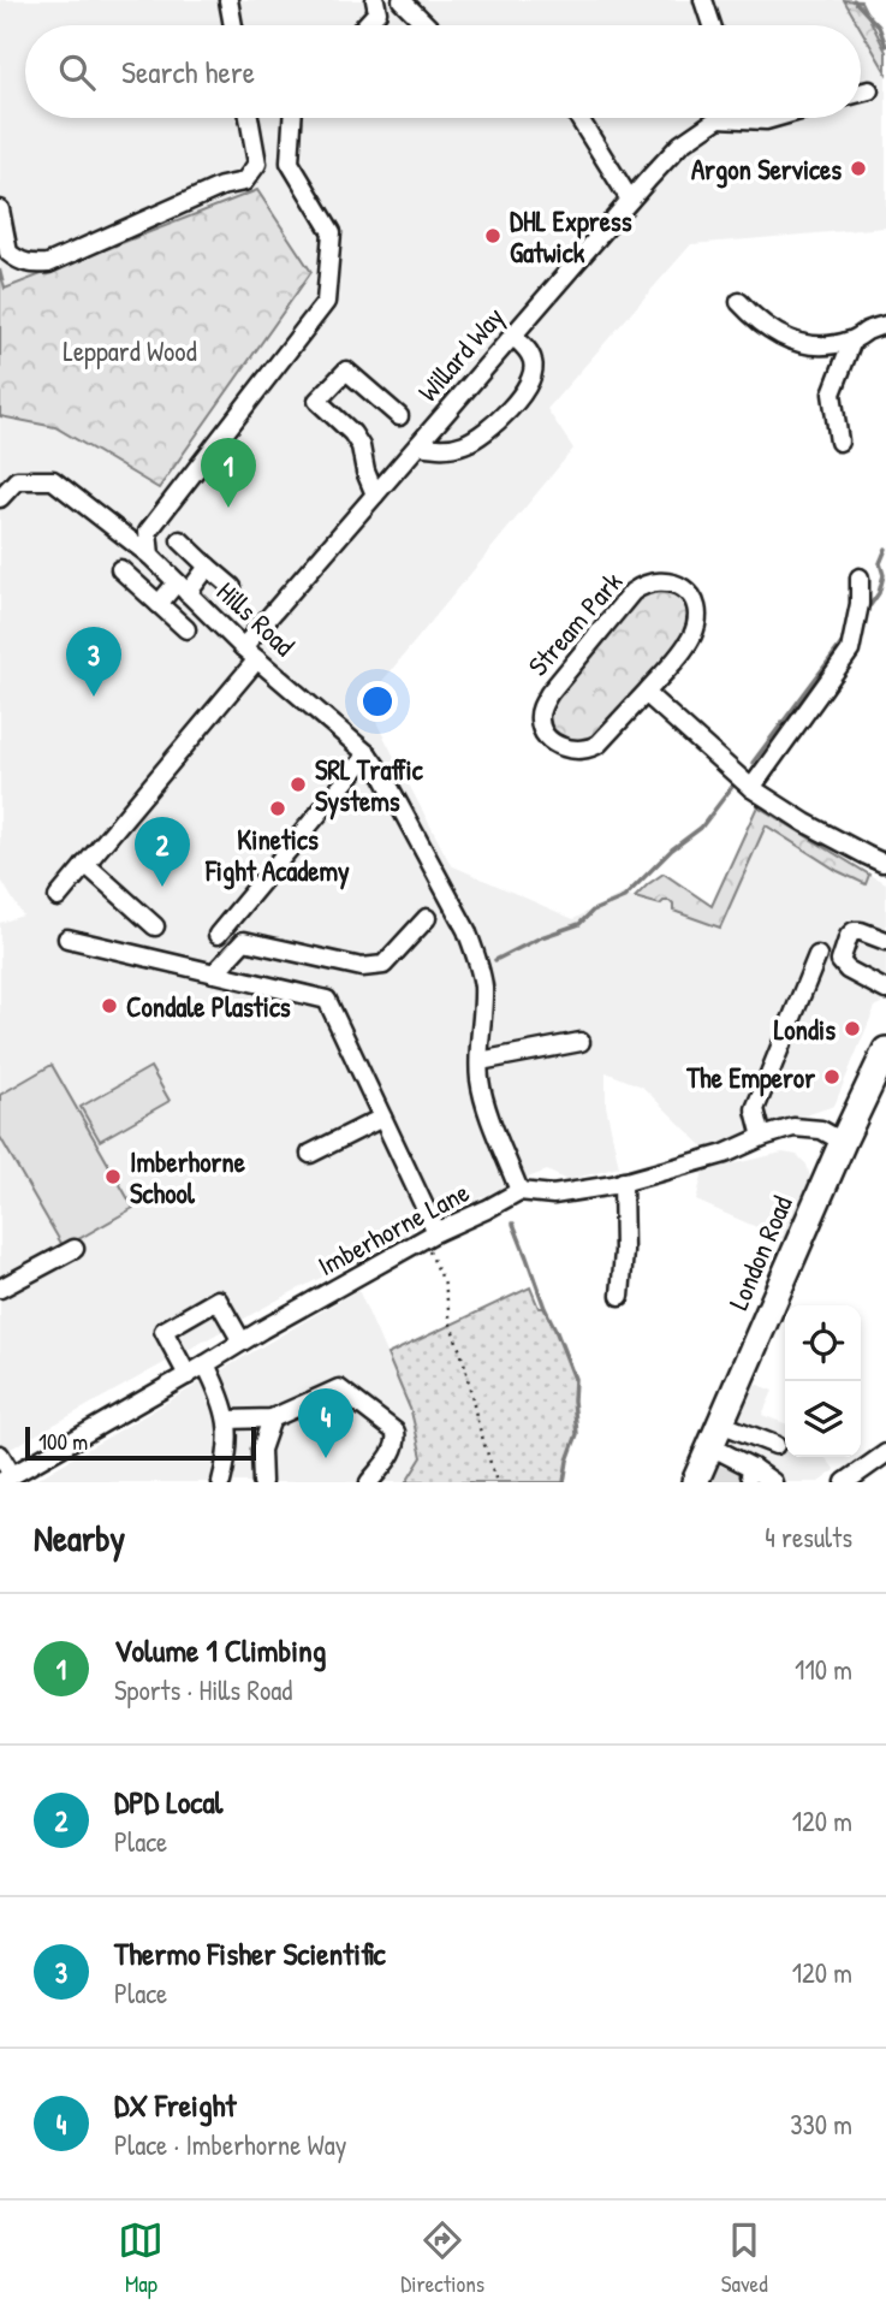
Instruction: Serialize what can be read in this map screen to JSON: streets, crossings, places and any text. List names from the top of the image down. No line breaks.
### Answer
{"streets":{"highway":["London Road"],"street":["Willard Way","Hills Road","Stream Park","Imberhorne Lane"]},"crossings":[["Willard Way","Hills Road"],["Hills Road","Imberhorne Lane"]],"parks":["Leppard Wood"],"places":["Argon Services","DHL Express Gatwick","SRL Traffic Systems","Kinetics Fight Academy","Condale Plastics","Londis","The Emperor","Imberhorne School"],"scale_bar":"100 m","page":{"search":"Search here","pins":["1","3","2","4"],"scale":"100 m","heading":["Nearby","4 results"],"list":[{"mark":"1","name":"Volume 1 Climbing","note":"Sports · Hills Road","value":"110 m"},{"mark":"2","name":"DPD Local","note":"Place","value":"120 m"},{"mark":"3","name":"Thermo Fisher Scientific","note":"Place","value":"120 m"},{"mark":"4","name":"DX Freight","note":"Place · Imberhorne Way","value":"330 m"}],"nav":["Map","Directions","Saved"]}}
